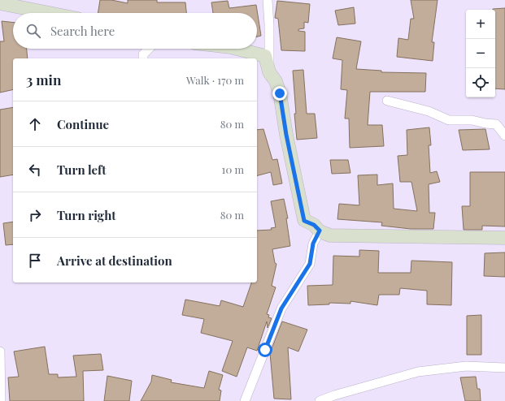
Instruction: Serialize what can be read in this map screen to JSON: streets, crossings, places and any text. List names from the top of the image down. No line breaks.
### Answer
{"page":{"map_buttons":["+","−"],"search":"Search here","heading":["3 min","Walk · 170 m"],"list":[["Continue","80 m"],["Turn left","10 m"],["Turn right","80 m"],"Arrive at destination"]}}
